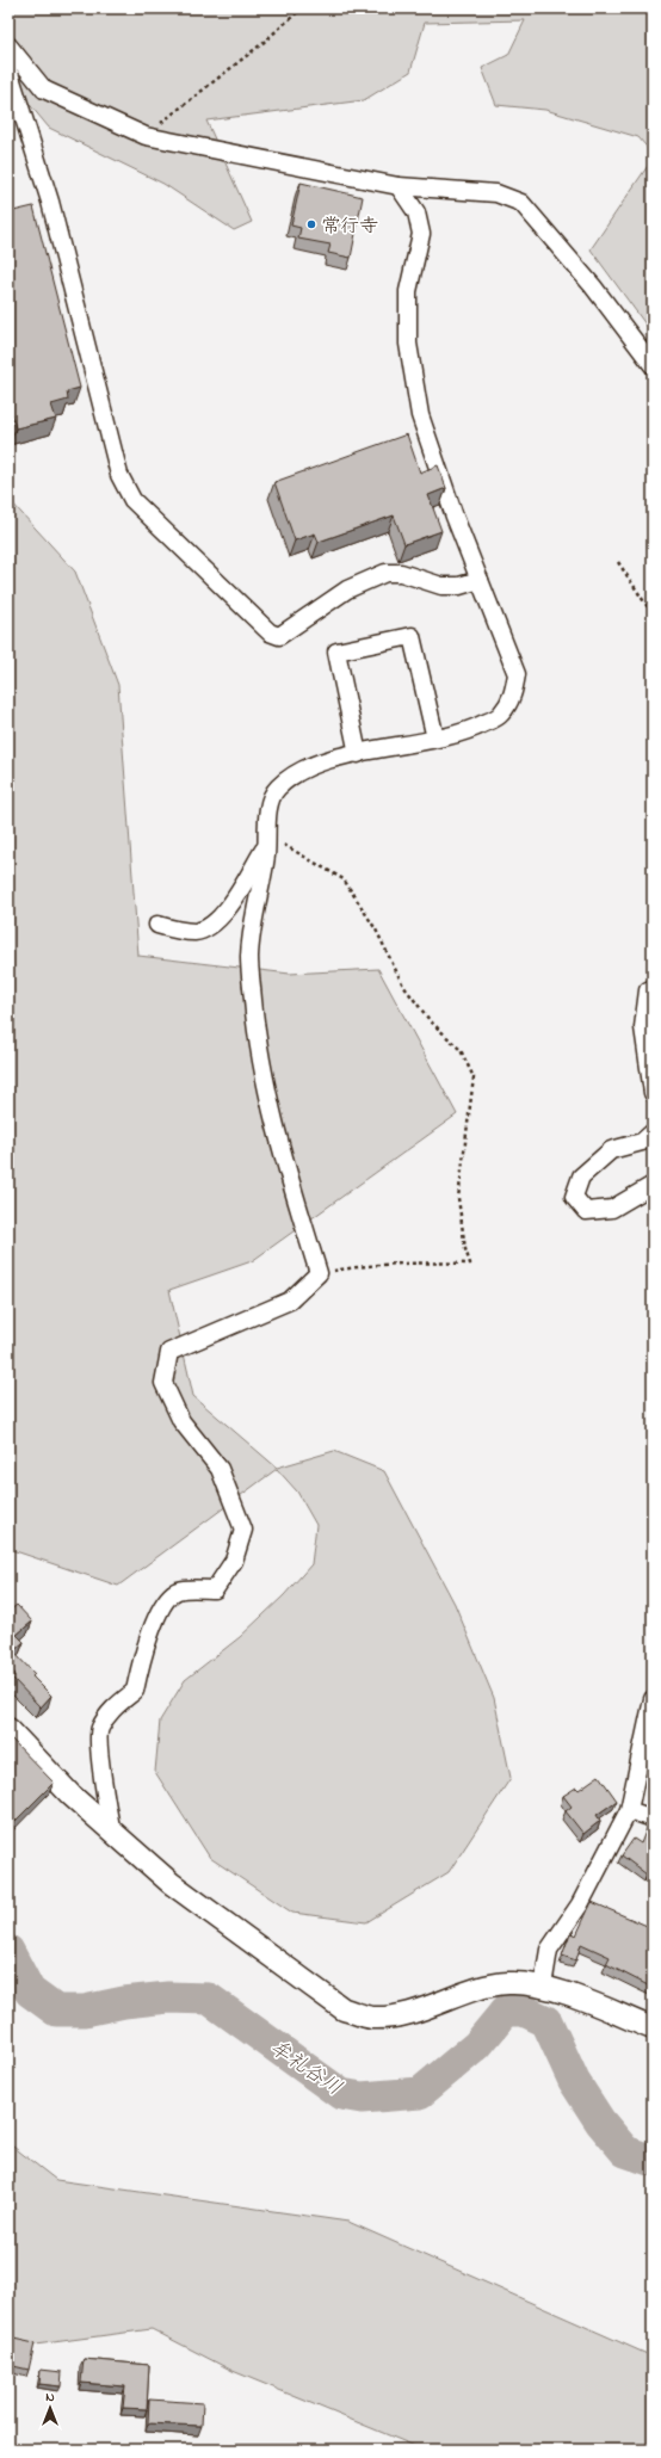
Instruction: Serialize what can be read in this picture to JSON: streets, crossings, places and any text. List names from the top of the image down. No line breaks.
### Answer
{"water":["牟礼谷川"],"places":["常行寺"],"north":"top"}
